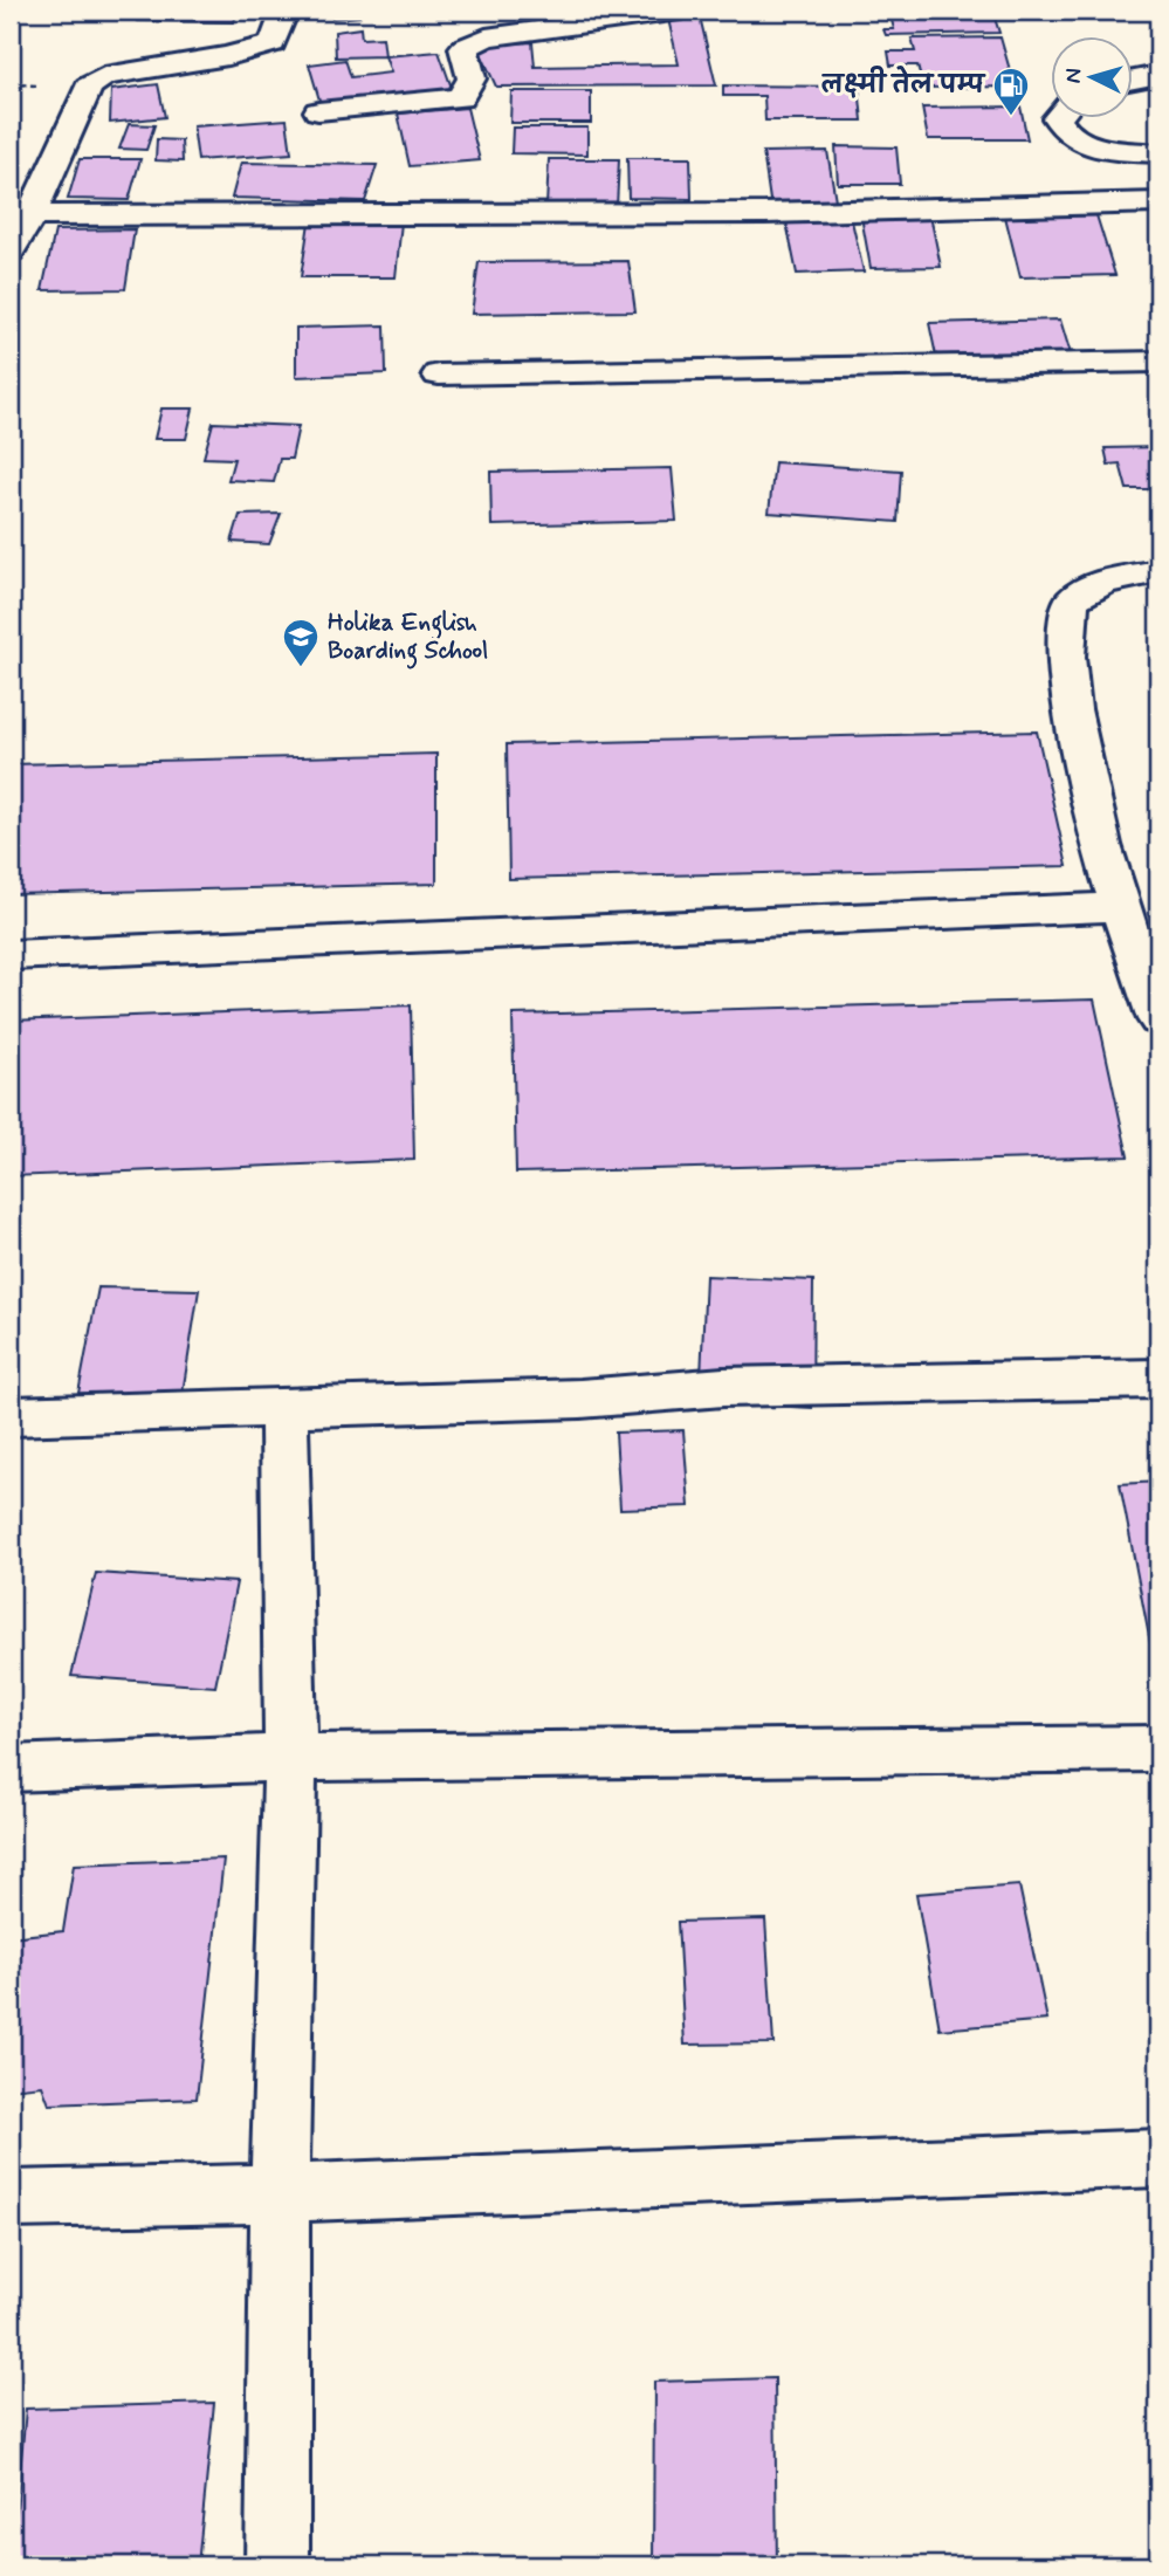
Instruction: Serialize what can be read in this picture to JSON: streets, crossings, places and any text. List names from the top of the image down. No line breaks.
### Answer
{"places":{"fuel station":["लक्ष्मी तेल पम्प"],"school or university":["Holika English Boarding School"]},"north":"left"}
